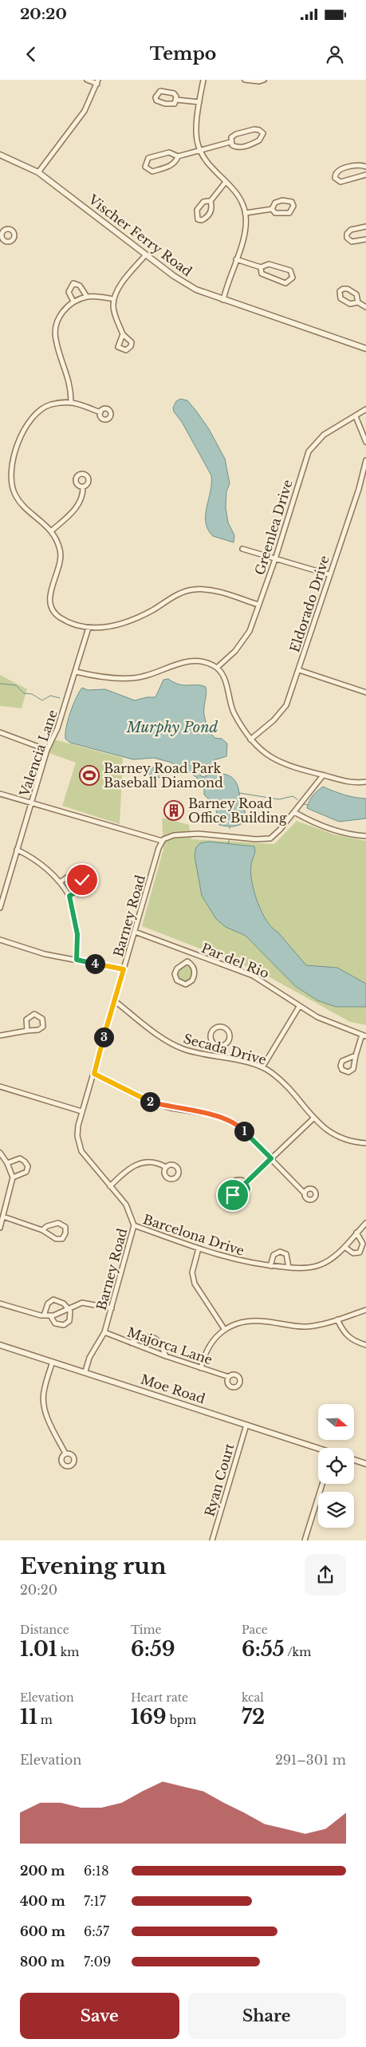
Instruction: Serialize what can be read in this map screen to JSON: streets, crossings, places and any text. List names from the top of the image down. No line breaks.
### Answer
{"streets":{"street":["Vischer Ferry Road","Greenlea Drive","Eldorado Drive","Valencia Lane","Barney Road","Par del Rio","Secada Drive","Barcelona Drive","Majorca Lane","Moe Road","Ryan Court"]},"crossings":[["Barney Road","Par del Rio"],["Barney Road","Secada Drive"],["Barney Road","Barcelona Drive"],["Barney Road","Majorca Lane"],["Barney Road","Moe Road"],["Moe Road","Ryan Court"]],"water":["Murphy Pond"],"places":{"sports":["Barney Road Park Baseball Diamond"],"building":["Barney Road Office Building"]},"north":"right","page":{"status":"20:20","header":"Tempo","pins":["4","3","2","1"],"heading":["Evening run","20:20"],"stats":[["Distance","1.01 km"],["Time","6:59"],["Pace","6:55 /km"],["Elevation","11 m"],["Heart rate","169 bpm"],["kcal","72"]],"chart":["Elevation","291–301 m"],"list":[{"name":"200 m","note":"6:18"},{"name":"400 m","note":"7:17"},{"name":"600 m","note":"6:57"},{"name":"800 m","note":"7:09"}],"buttons":["Save","Share"]}}
